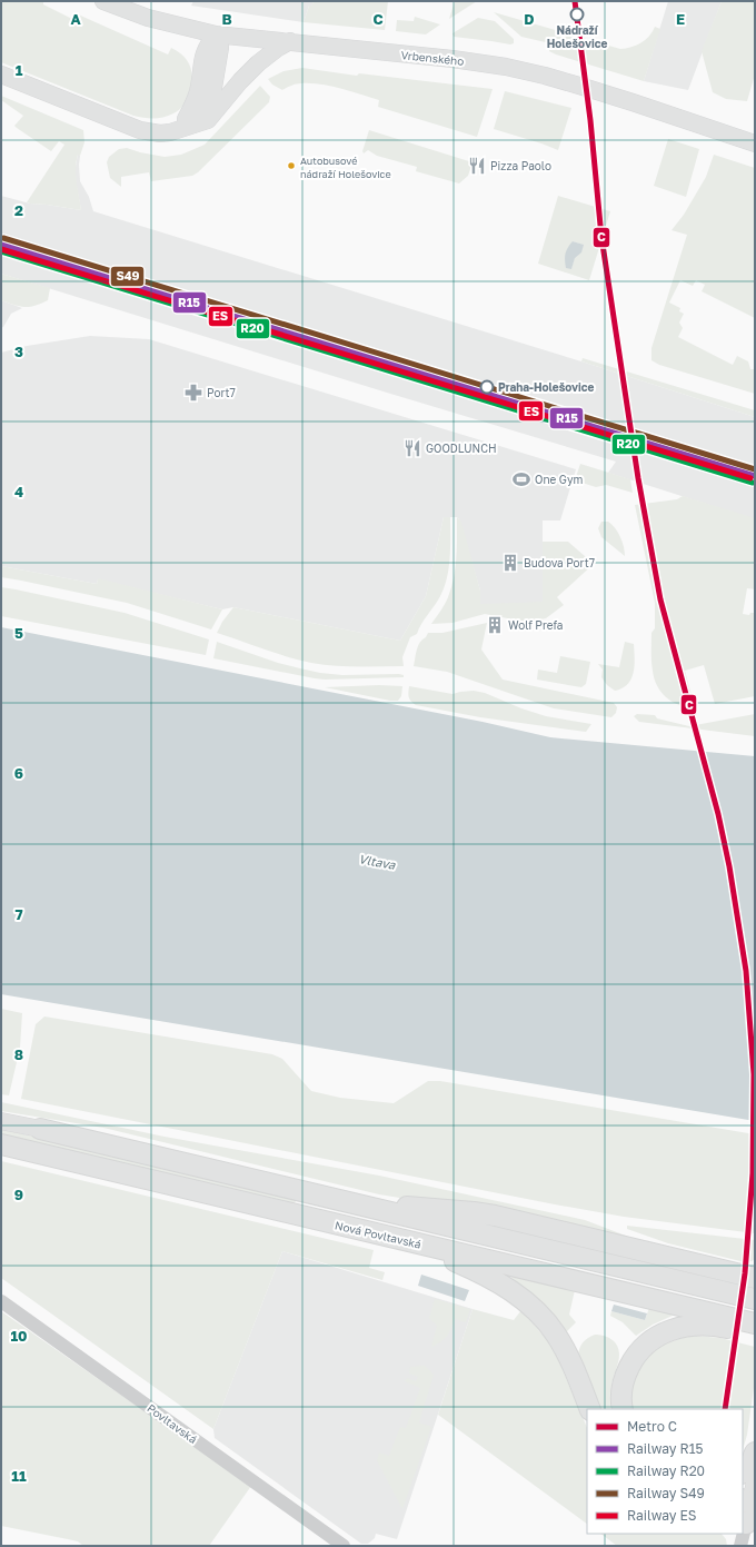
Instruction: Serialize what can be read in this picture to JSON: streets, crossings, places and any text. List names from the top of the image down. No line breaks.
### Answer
{"streets":{"highway":["Nová Povltavská"],"main road":["Vrbenského"],"street":["Povltavská"]},"water":["Vltava"],"places":{"other":["Nádraží Holešovice","Autobusové nádraží Holešovice","Praha-Holešovice"],"restaurant":["Pizza Paolo","GOODLUNCH"],"pharmacy":["Port7"],"sports":["One Gym"],"building":["Budova Port7","Wolf Prefa"]},"lines":["metro line C","rail line S49","rail line R15","rail line ES","rail line R20"],"legend":["Metro C","Railway R15","Railway R20","Railway S49","Railway ES"],"grid":{"columns":["A","B","C","D","E"],"rows":["1","2","3","4","5","6","7","8","9","10","11"]}}
